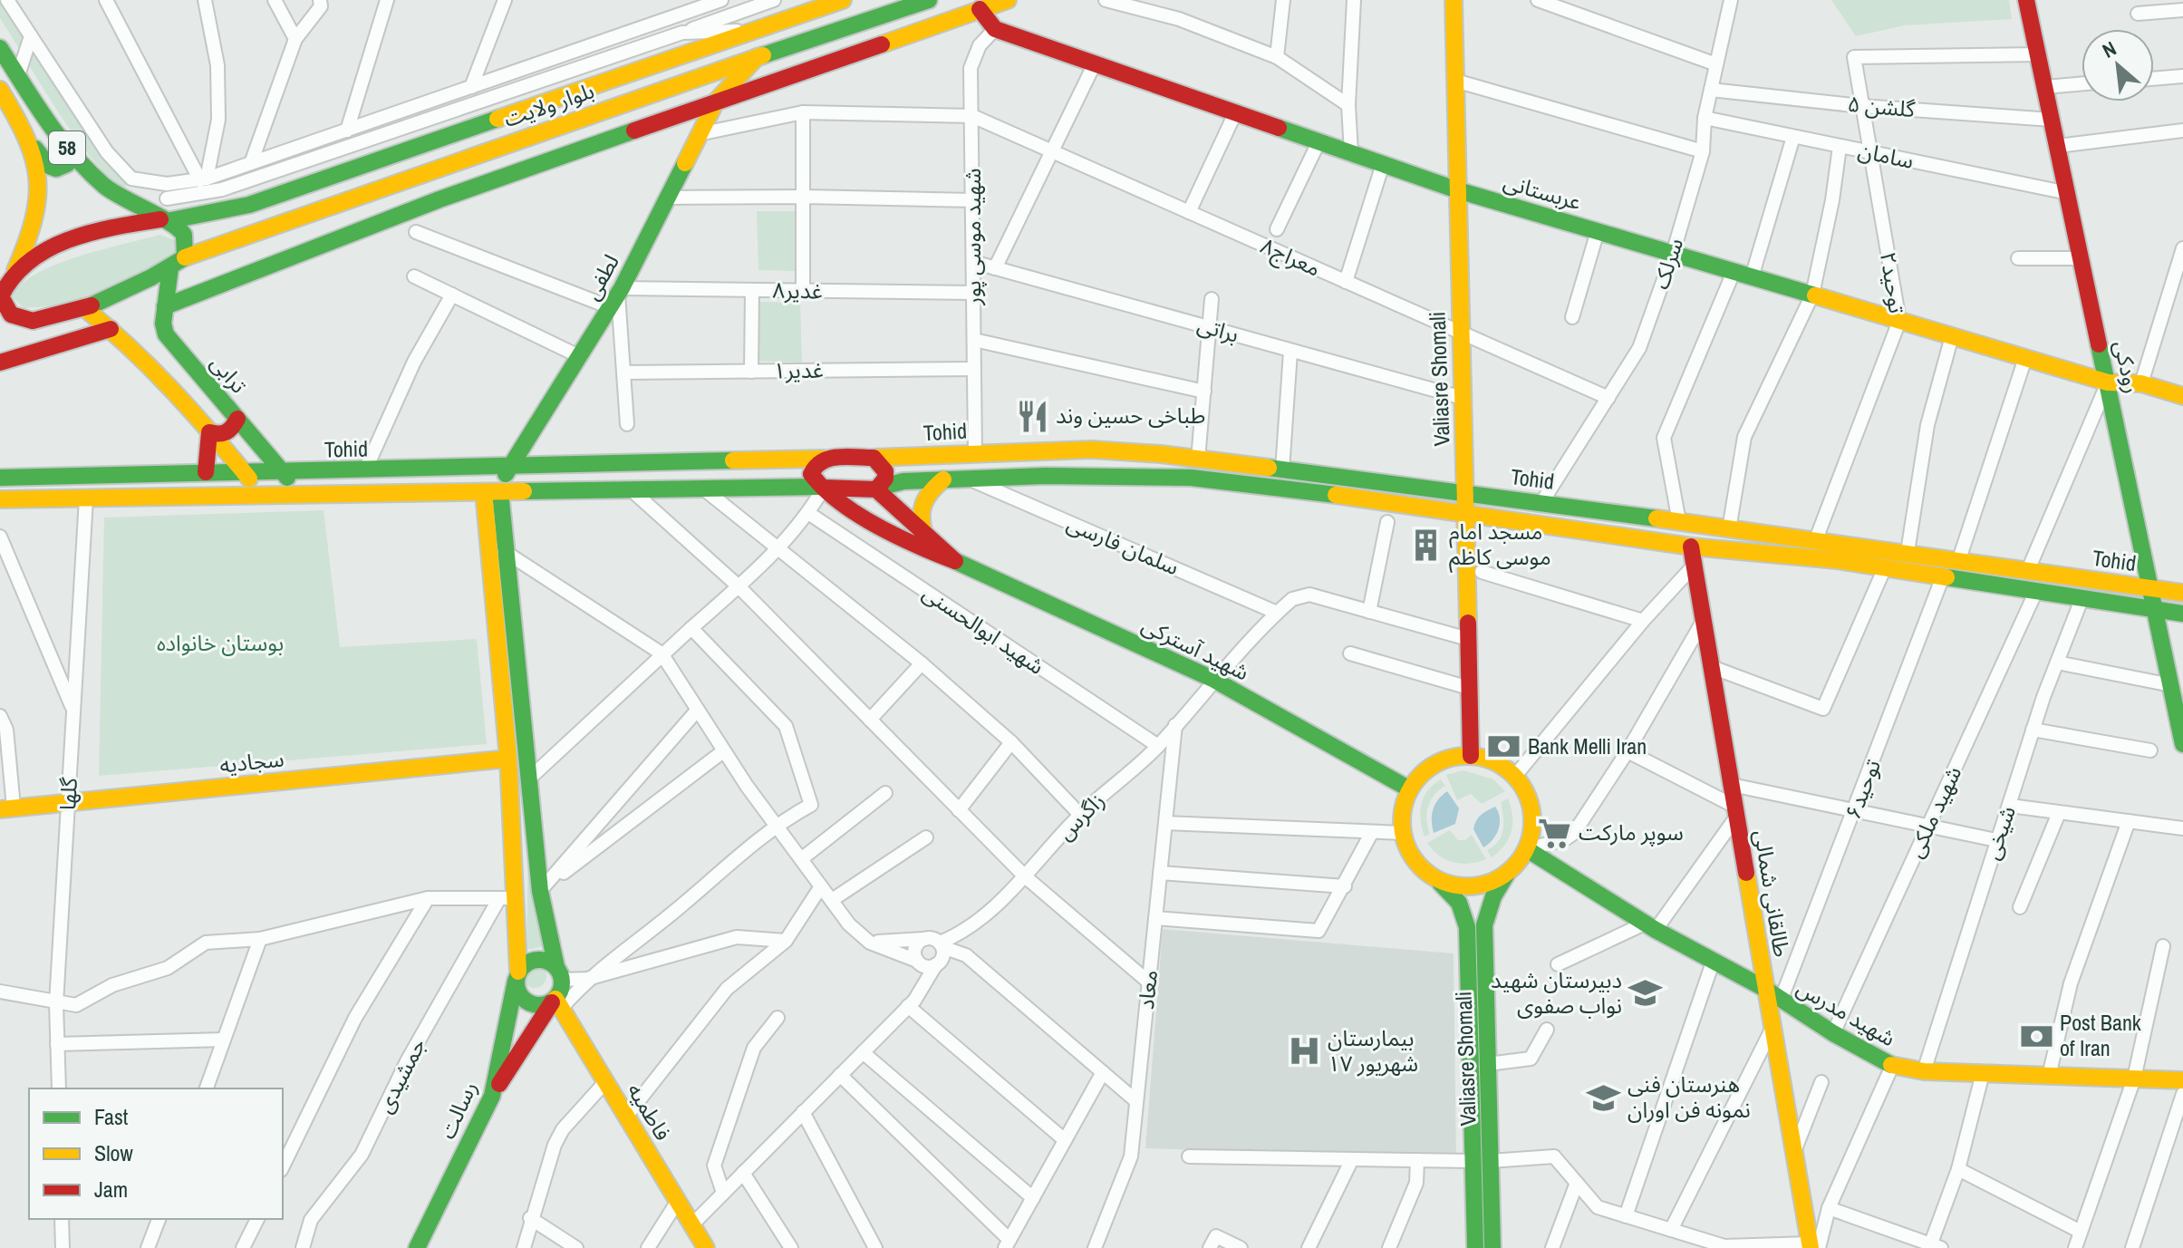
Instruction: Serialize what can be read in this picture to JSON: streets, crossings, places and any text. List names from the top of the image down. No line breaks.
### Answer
{"streets":{"main road":["بلوار ولایت","58","عربستانی","لطفی","رودکی","ترابی","Valiasre Shomali","Tohid","شهید آسترکی","سجادیه","طالقانی شمالی","شهید مدرس","رسالت","فاطمیه"],"street":["گلشن ۵","سامان","شهید موسی پور","معراج۸","سرلک","توحید۲","غدیر۸","براتی","غدیر۱","سلمان فارسی","شهید ابوالحسنی","توحید۶","گلها","شهید ملکی","زاگرس","شیخی","معاد","جمشیدی"]},"crossings":[["بلوار ولایت","58"],["بلوار ولایت","ترابی"],["گلشن ۵","سرلک"],["گلشن ۵","توحید۲"],["گلشن ۵","رودکی"],["سامان","سرلک"],["سامان","توحید۲"],["سامان","رودکی"],["عربستانی","شهید موسی پور"],["عربستانی","سرلک"],["عربستانی","توحید۲"],["عربستانی","رودکی"],["عربستانی","Valiasre Shomali"],["شهید موسی پور","معراج۸"],["شهید موسی پور","غدیر۸"],["شهید موسی پور","براتی"],["شهید موسی پور","غدیر۱"],["شهید موسی پور","Tohid"],["معراج۸","سرلک"],["معراج۸","Valiasre Shomali"],["سرلک","Tohid"],["لطفی","غدیر۸"],["لطفی","Tohid"],["لطفی","رسالت"],["توحید۲","رودکی"],["توحید۲","Tohid"],["براتی","Valiasre Shomali"],["رودکی","Tohid"],["ترابی","Tohid"],["Valiasre Shomali","Tohid"],["Valiasre Shomali","شهید آسترکی"],["Valiasre Shomali","زاگرس"],["Valiasre Shomali","شهید مدرس"],["Tohid","سلمان فارسی"],["Tohid","توحید۶"],["Tohid","گلها"],["Tohid","شهید ملکی"],["Tohid","شیخی"],["Tohid","طالقانی شمالی"],["Tohid","رسالت"],["سلمان فارسی","زاگرس"],["شهید ابوالحسنی","زاگرس"],["شهید آسترکی","زاگرس"],["شهید آسترکی","شهید مدرس"],["سجادیه","گلها"],["سجادیه","رسالت"],["توحید۶","شهید مدرس"],["شهید ملکی","شهید مدرس"],["زاگرس","معاد"],["شیخی","شهید مدرس"],["طالقانی شمالی","شهید مدرس"],["جمشیدی","رسالت"],["رسالت","فاطمیه"]],"parks":["بوستان خانواده"],"places":{"restaurant":["طباخی حسین وند"],"building":["مسجد امام موسی کاظم"],"bank":["Bank Melli Iran","Post Bank of Iran"],"supermarket":["سوپر مارکت"],"school or university":["دبیرستان شهید نواب صفوی","هنرستان فنی نمونه فن اوران"],"hospital":["بیمارستان ۱۷ شهریور"]},"legend":["Fast","Slow","Jam"],"north":"top left"}
